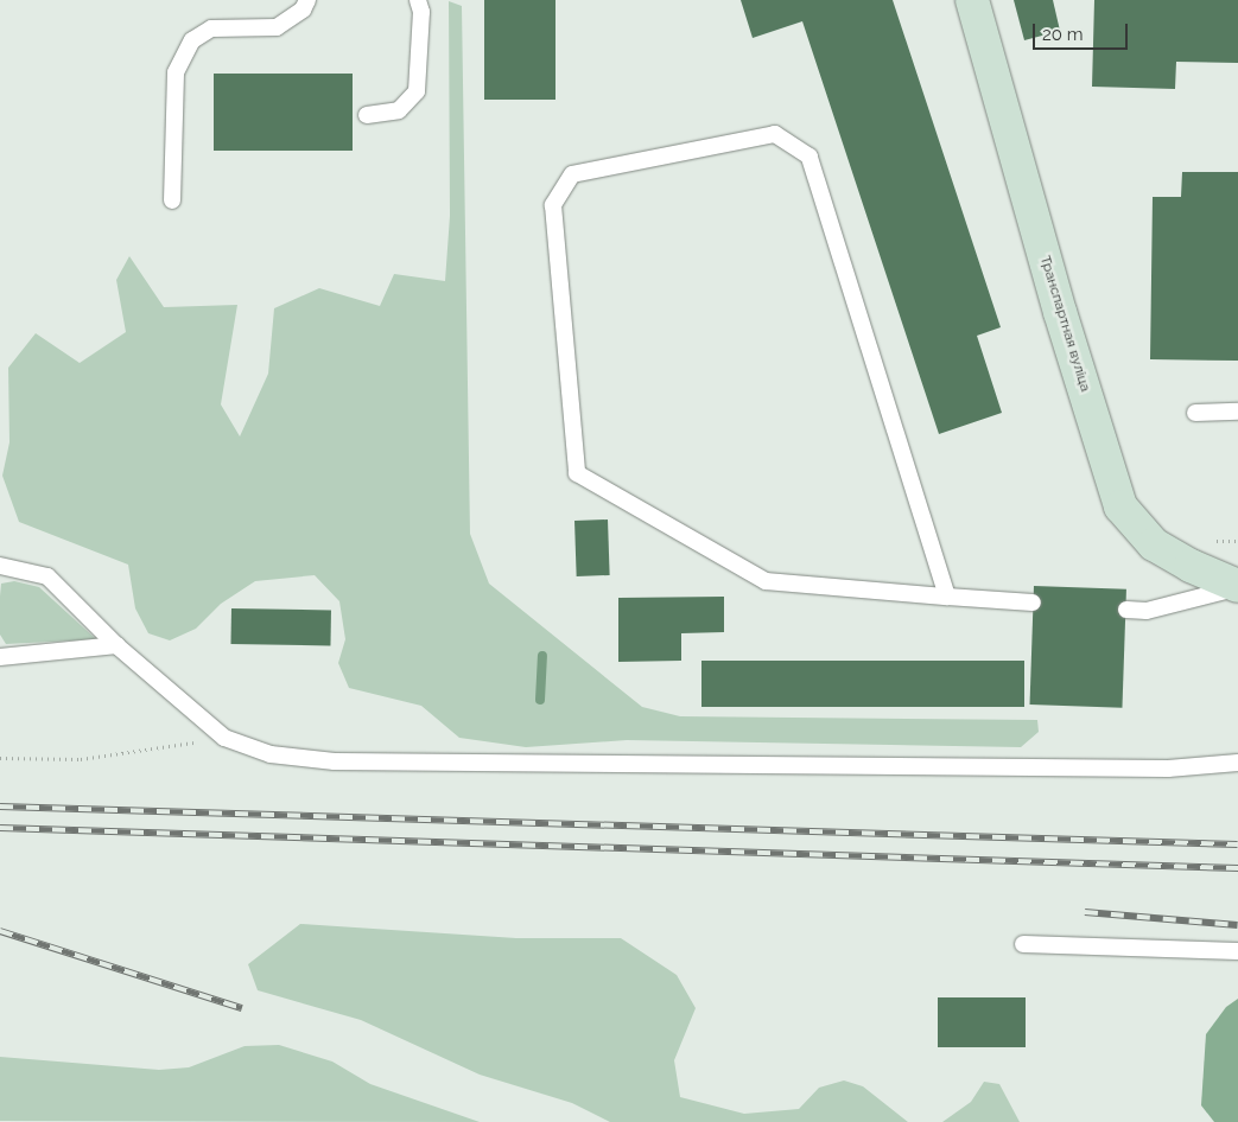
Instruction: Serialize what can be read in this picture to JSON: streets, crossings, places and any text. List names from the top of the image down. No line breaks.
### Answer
{"streets":{"main road":["Транспартная вуліца"]},"scale_bar":"20 m"}
